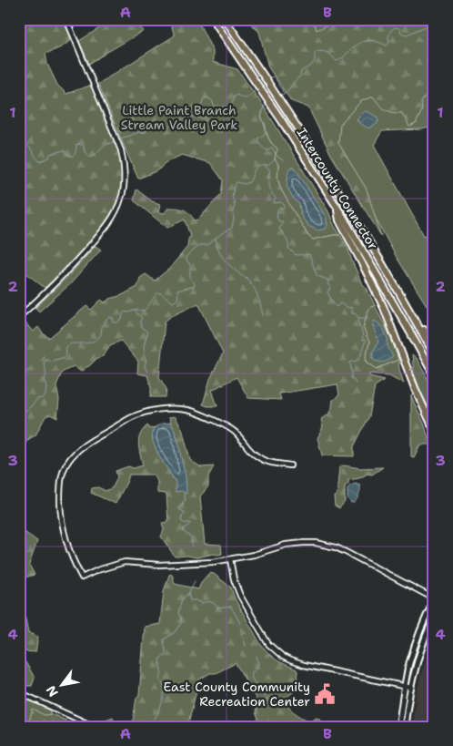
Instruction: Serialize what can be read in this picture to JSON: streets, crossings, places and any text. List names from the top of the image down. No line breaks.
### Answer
{"streets":{"highway":["Intercounty Connector"]},"parks":["Little Paint Branch Stream Valley Park"],"places":{"public building":["East County Community Recreation Center"]},"north":"bottom left","grid":{"columns":["A","B"],"rows":["1","2","3","4"]}}
